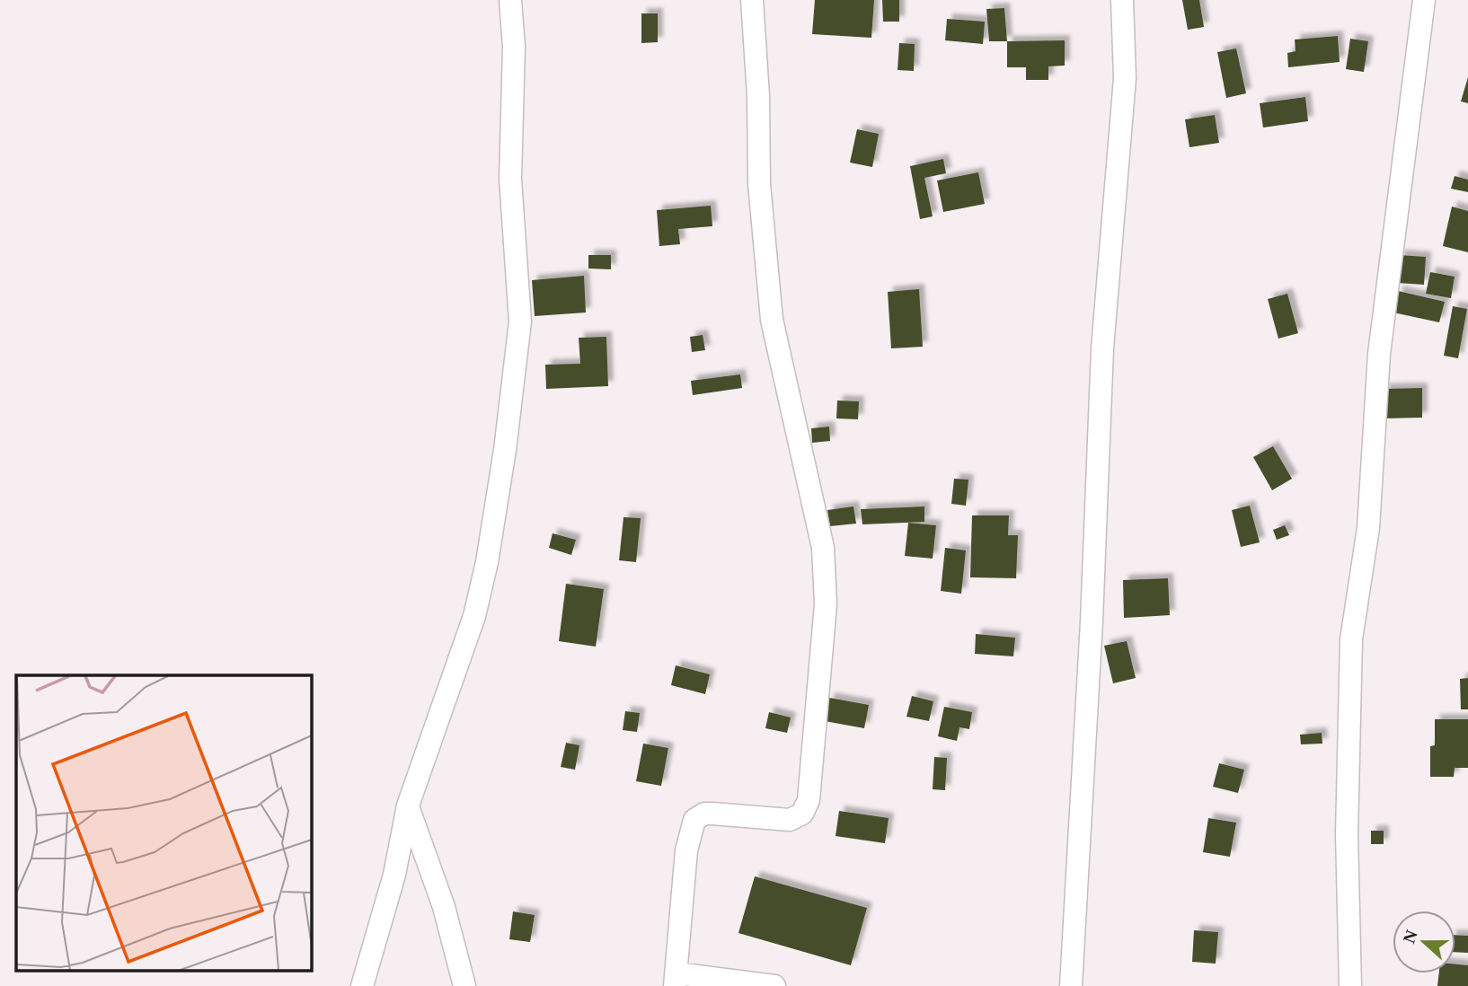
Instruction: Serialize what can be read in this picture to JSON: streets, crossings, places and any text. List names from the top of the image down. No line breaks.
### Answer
{"north":"left"}
